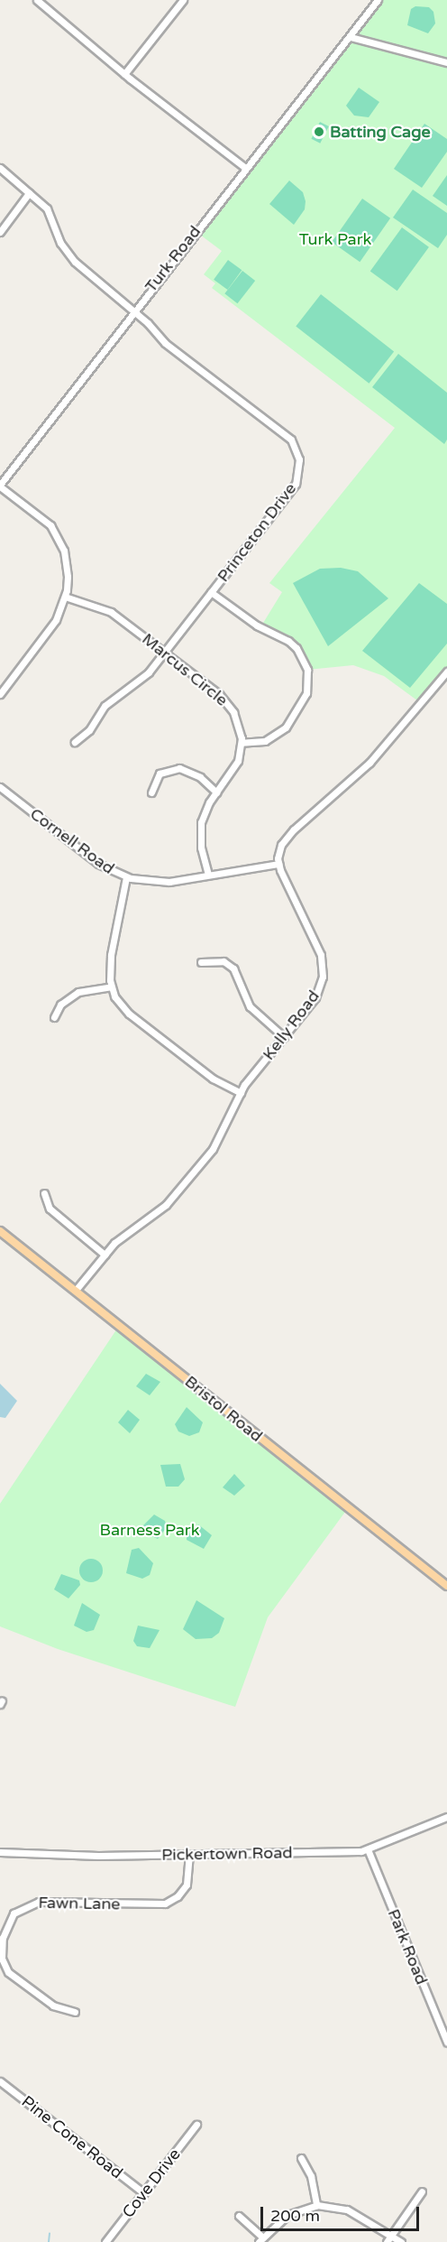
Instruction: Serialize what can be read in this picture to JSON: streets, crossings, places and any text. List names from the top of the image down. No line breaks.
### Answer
{"streets":{"main road":["Bristol Road"],"street":["Turk Road","Princeton Drive","Marcus Circle","Cornell Road","Kelly Road","Pickertown Road","Fawn Lane","Park Road","Pine Cone Road","Cove Drive"]},"crossings":[["Turk Road","Princeton Drive"],["Princeton Drive","Marcus Circle"],["Cornell Road","Kelly Road"],["Kelly Road","Bristol Road"],["Pickertown Road","Fawn Lane"],["Pickertown Road","Park Road"],["Pine Cone Road","Cove Drive"]],"parks":["Turk Park","Barness Park"],"places":["Batting Cage"],"scale_bar":"200 m"}
